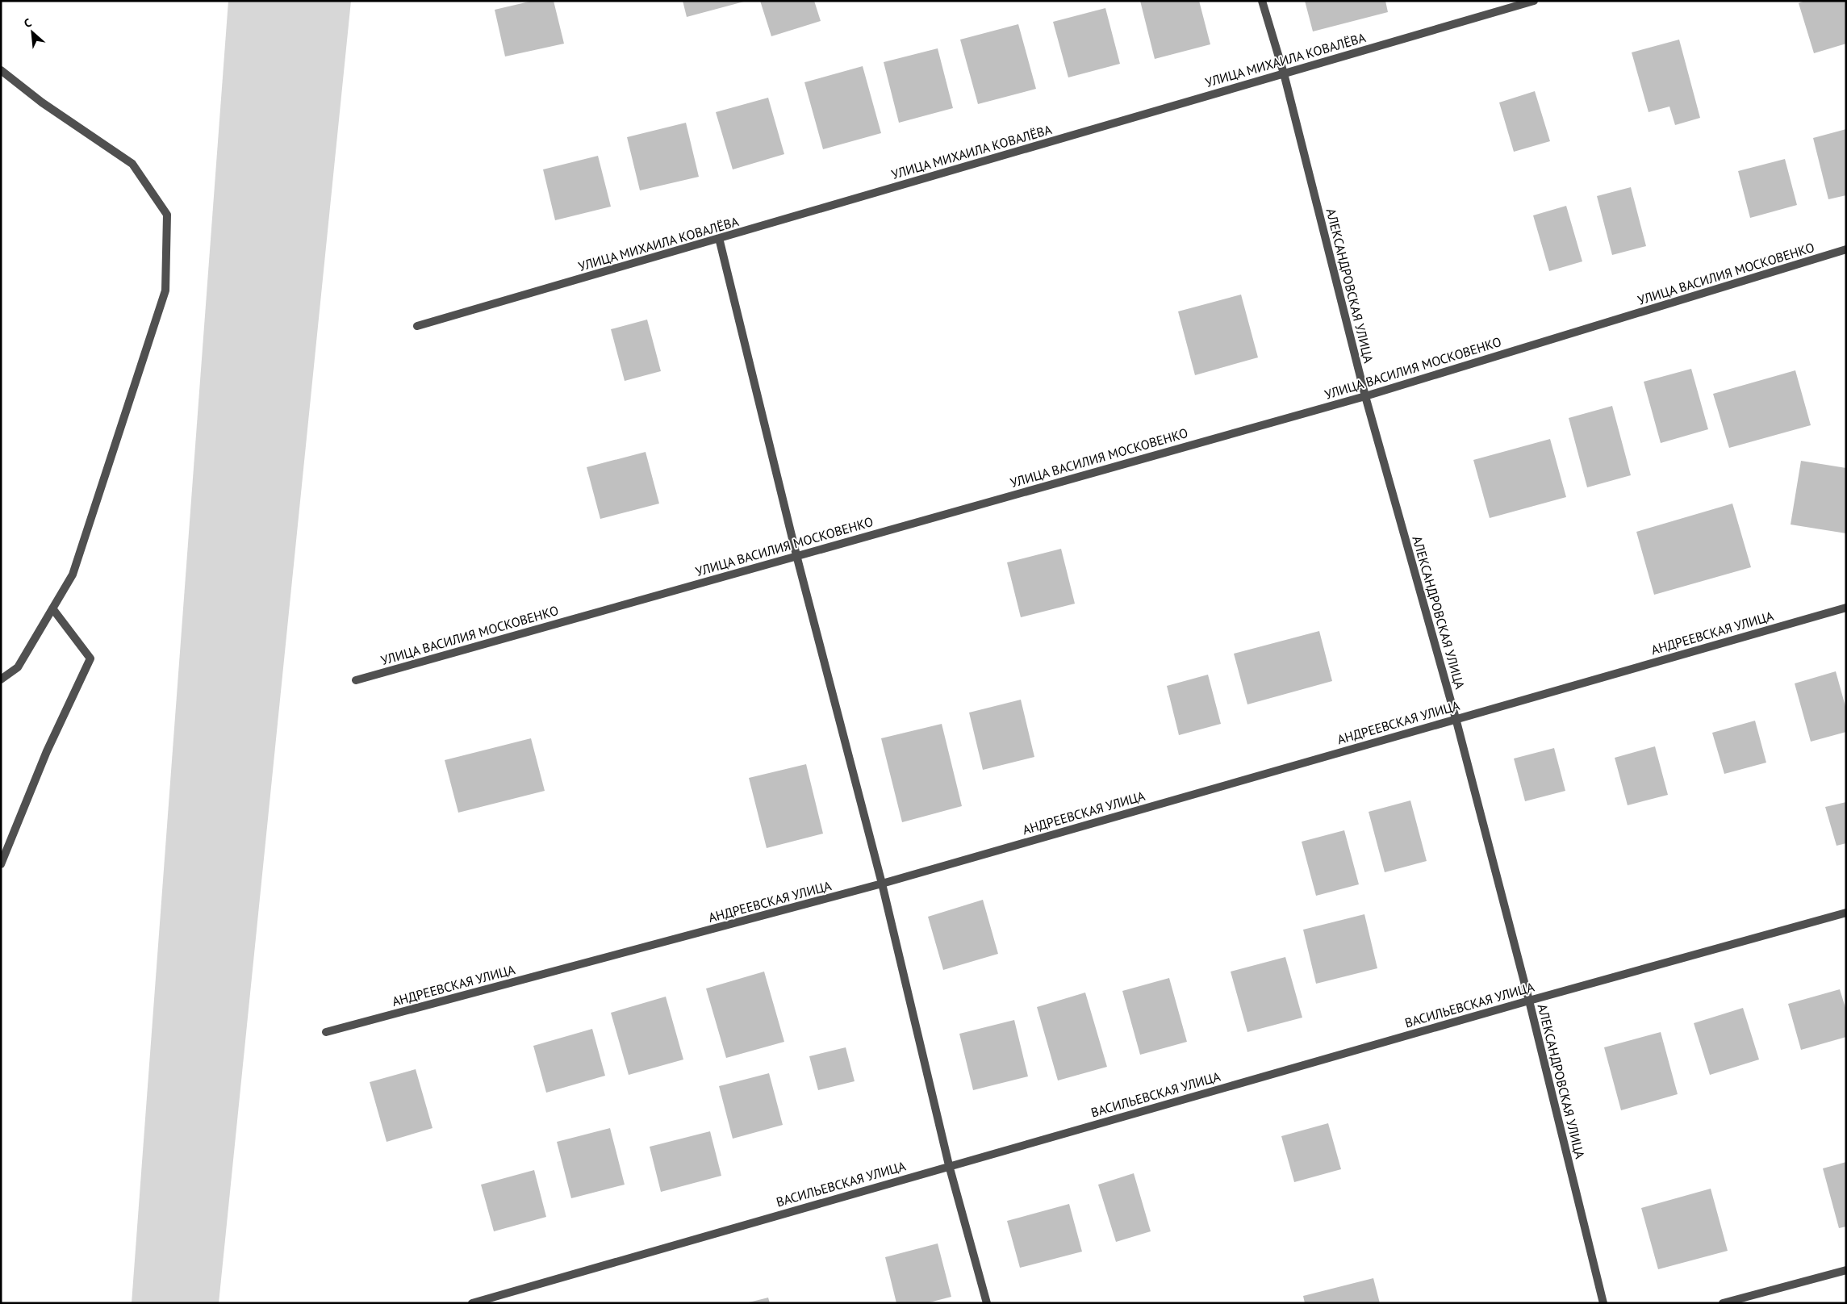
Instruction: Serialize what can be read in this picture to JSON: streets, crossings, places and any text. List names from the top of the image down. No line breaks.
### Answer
{"streets":{"street":["УЛИЦА МИХАИЛА КОВАЛЁВА","УЛИЦА ВАСИЛИЯ МОСКОВЕНКО","АЛЕКСАНДРОВСКАЯ УЛИЦА","АНДРЕЕВСКАЯ УЛИЦА","ВАСИЛЬЕВСКАЯ УЛИЦА"]},"crossings":[["УЛИЦА МИХАИЛА КОВАЛЁВА","АЛЕКСАНДРОВСКАЯ УЛИЦА"],["УЛИЦА ВАСИЛИЯ МОСКОВЕНКО","АЛЕКСАНДРОВСКАЯ УЛИЦА"],["АЛЕКСАНДРОВСКАЯ УЛИЦА","АНДРЕЕВСКАЯ УЛИЦА"],["АЛЕКСАНДРОВСКАЯ УЛИЦА","ВАСИЛЬЕВСКАЯ УЛИЦА"]],"north":"top left"}
